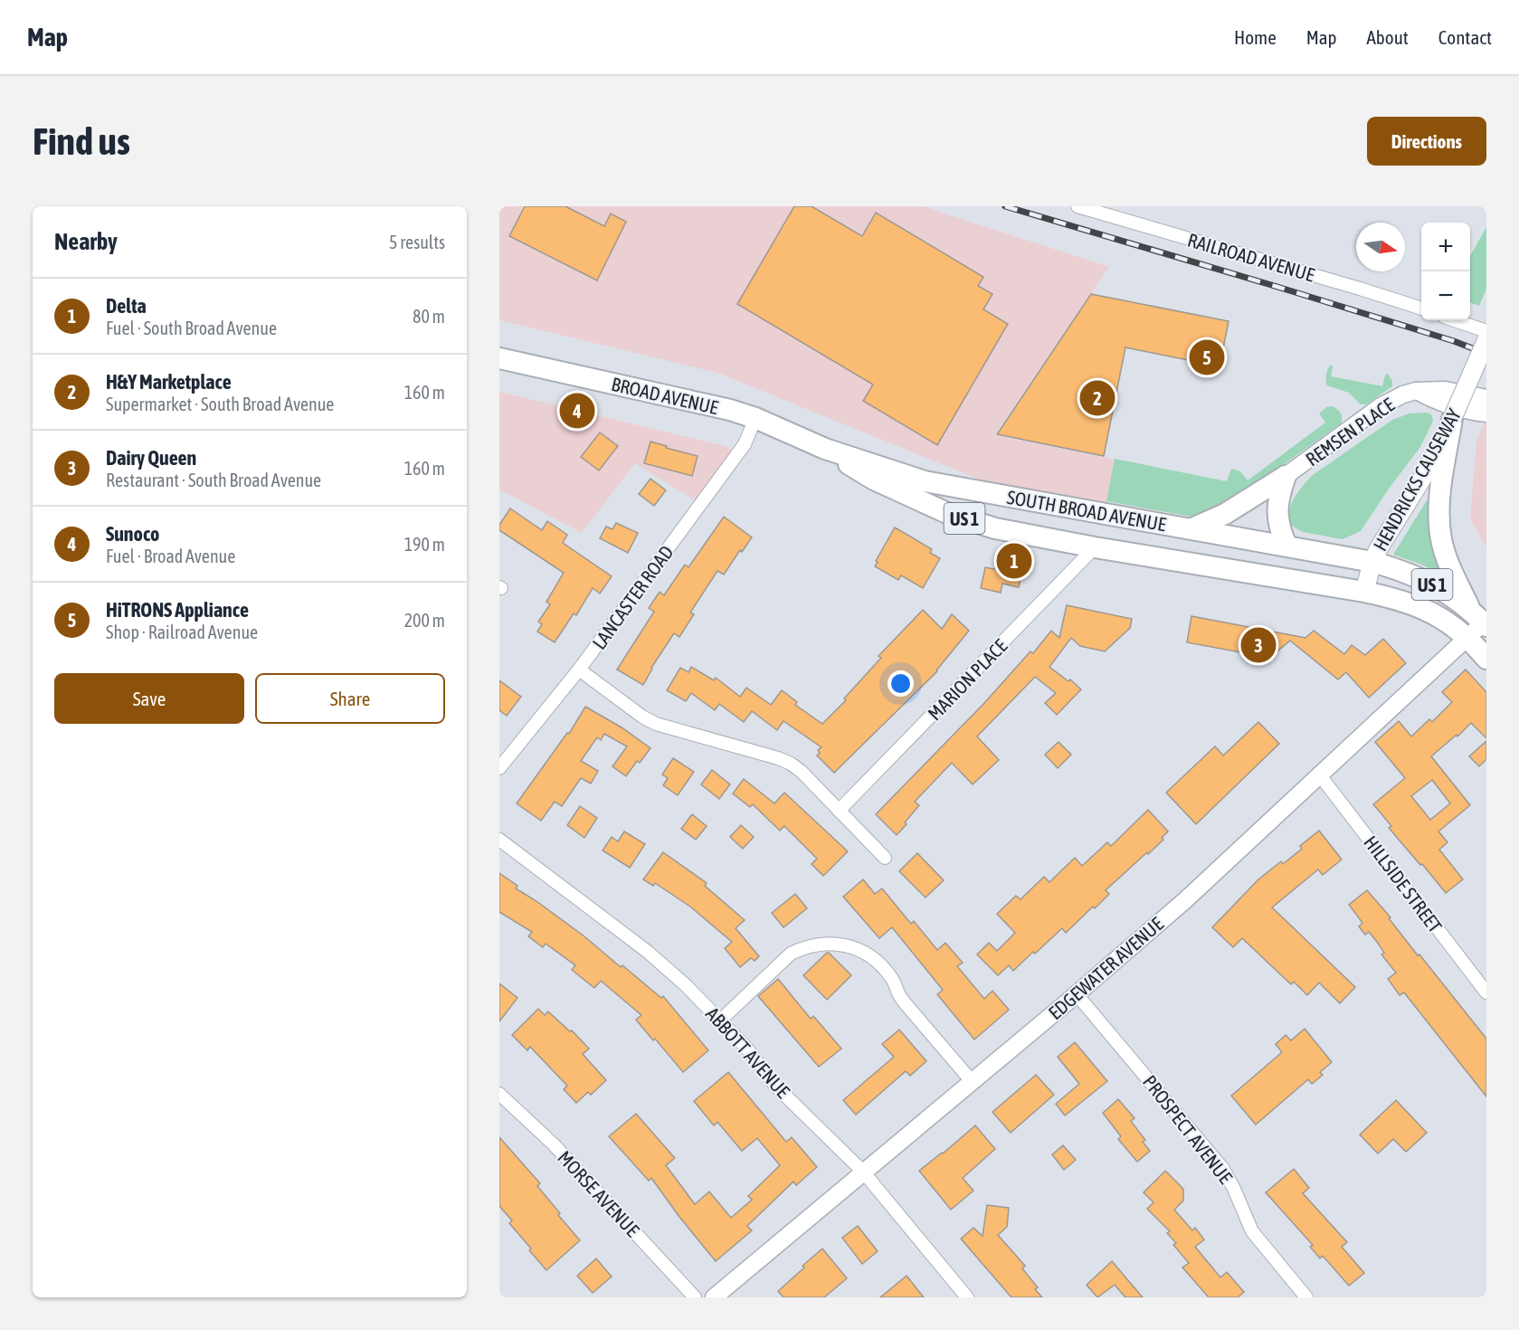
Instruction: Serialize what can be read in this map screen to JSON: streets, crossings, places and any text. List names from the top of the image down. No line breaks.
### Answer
{"streets":{"main road":["BROAD AVENUE","HENDRICKS CAUSEWAY","SOUTH BROAD AVENUE","US 1"],"street":["RAILROAD AVENUE","REMSEN PLACE","LANCASTER ROAD","MARION PLACE","HILLSIDE STREET","EDGEWATER AVENUE","ABBOTT AVENUE","PROSPECT AVENUE","MORSE AVENUE"]},"crossings":[["BROAD AVENUE","SOUTH BROAD AVENUE"],["BROAD AVENUE","LANCASTER ROAD"],["HENDRICKS CAUSEWAY","SOUTH BROAD AVENUE"],["SOUTH BROAD AVENUE","MARION PLACE"],["SOUTH BROAD AVENUE","EDGEWATER AVENUE"],["HILLSIDE STREET","EDGEWATER AVENUE"],["EDGEWATER AVENUE","ABBOTT AVENUE"],["EDGEWATER AVENUE","PROSPECT AVENUE"]],"north":"right","page":{"header":"Map","nav":["Home","Map","About","Contact"],"buttons":["Directions",["Save","Share"]],"title":"Find us","heading":["Nearby","5 results"],"map_buttons":["+","−"],"list":[{"mark":"1","name":"Delta","note":"Fuel · South Broad Avenue","value":"80 m"},{"mark":"2","name":"H&Y Marketplace","note":"Supermarket · South Broad Avenue","value":"160 m"},{"mark":"3","name":"Dairy Queen","note":"Restaurant · South Broad Avenue","value":"160 m"},{"mark":"4","name":"Sunoco","note":"Fuel · Broad Avenue","value":"190 m"},{"mark":"5","name":"HiTRONS Appliance","note":"Shop · Railroad Avenue","value":"200 m"}],"pins":["5","2","4","1","3"]}}
